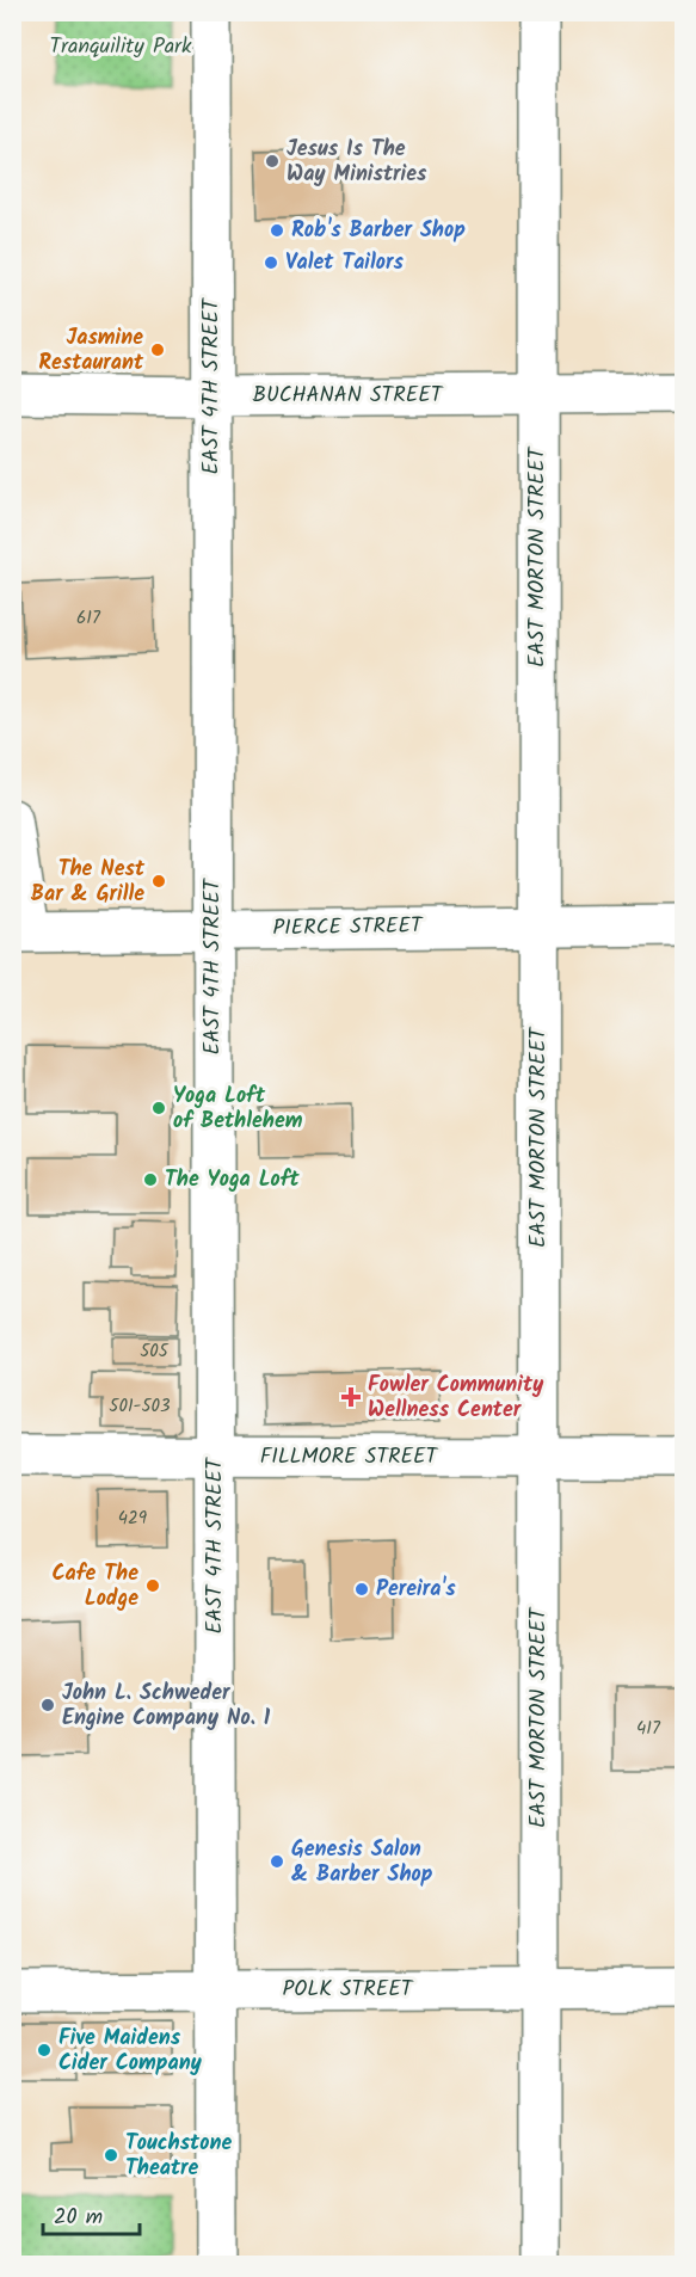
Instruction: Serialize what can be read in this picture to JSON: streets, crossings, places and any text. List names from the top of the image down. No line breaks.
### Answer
{"streets":{"street":["EAST 4TH STREET","BUCHANAN STREET","EAST MORTON STREET","PIERCE STREET","FILLMORE STREET","POLK STREET"]},"crossings":[["EAST 4TH STREET","BUCHANAN STREET"],["EAST 4TH STREET","PIERCE STREET"],["EAST 4TH STREET","FILLMORE STREET"],["EAST 4TH STREET","POLK STREET"],["BUCHANAN STREET","EAST MORTON STREET"],["EAST MORTON STREET","PIERCE STREET"],["EAST MORTON STREET","FILLMORE STREET"],["EAST MORTON STREET","POLK STREET"]],"parks":["Tranquility Park"],"places":{"other":["Jesus Is The Way Ministries","Rob's Barber Shop","Valet Tailors","Jasmine Restaurant","The Nest Bar & Grille","Yoga Loft of Bethlehem","The Yoga Loft","Cafe The Lodge","Pereira's","John L. Schweder Engine Company No. 1","Genesis Salon & Barber Shop","Five Maidens Cider Company","Touchstone Theatre"],"health":["Fowler Community Wellness Center"]},"house_numbers":["617","505","501-503","429","417"],"scale_bar":"20 m"}
